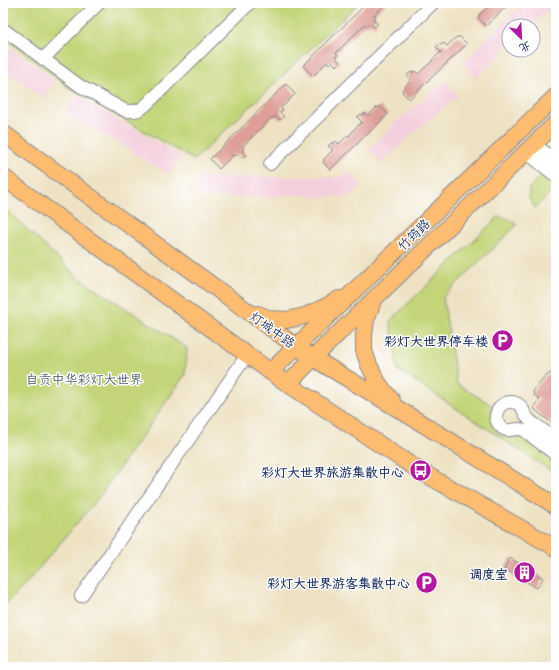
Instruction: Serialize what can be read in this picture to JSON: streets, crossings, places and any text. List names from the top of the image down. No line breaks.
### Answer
{"streets":{"main road":["竹筠路","灯城中路"]},"crossings":[["竹筠路","灯城中路"]],"parks":["自贡中华彩灯大世界"],"places":{"parking":["彩灯大世界停车楼","彩灯大世界游客集散中心"],"bus stop":["彩灯大世界旅游集散中心"],"building":["调度室"]},"north":"bottom right"}
